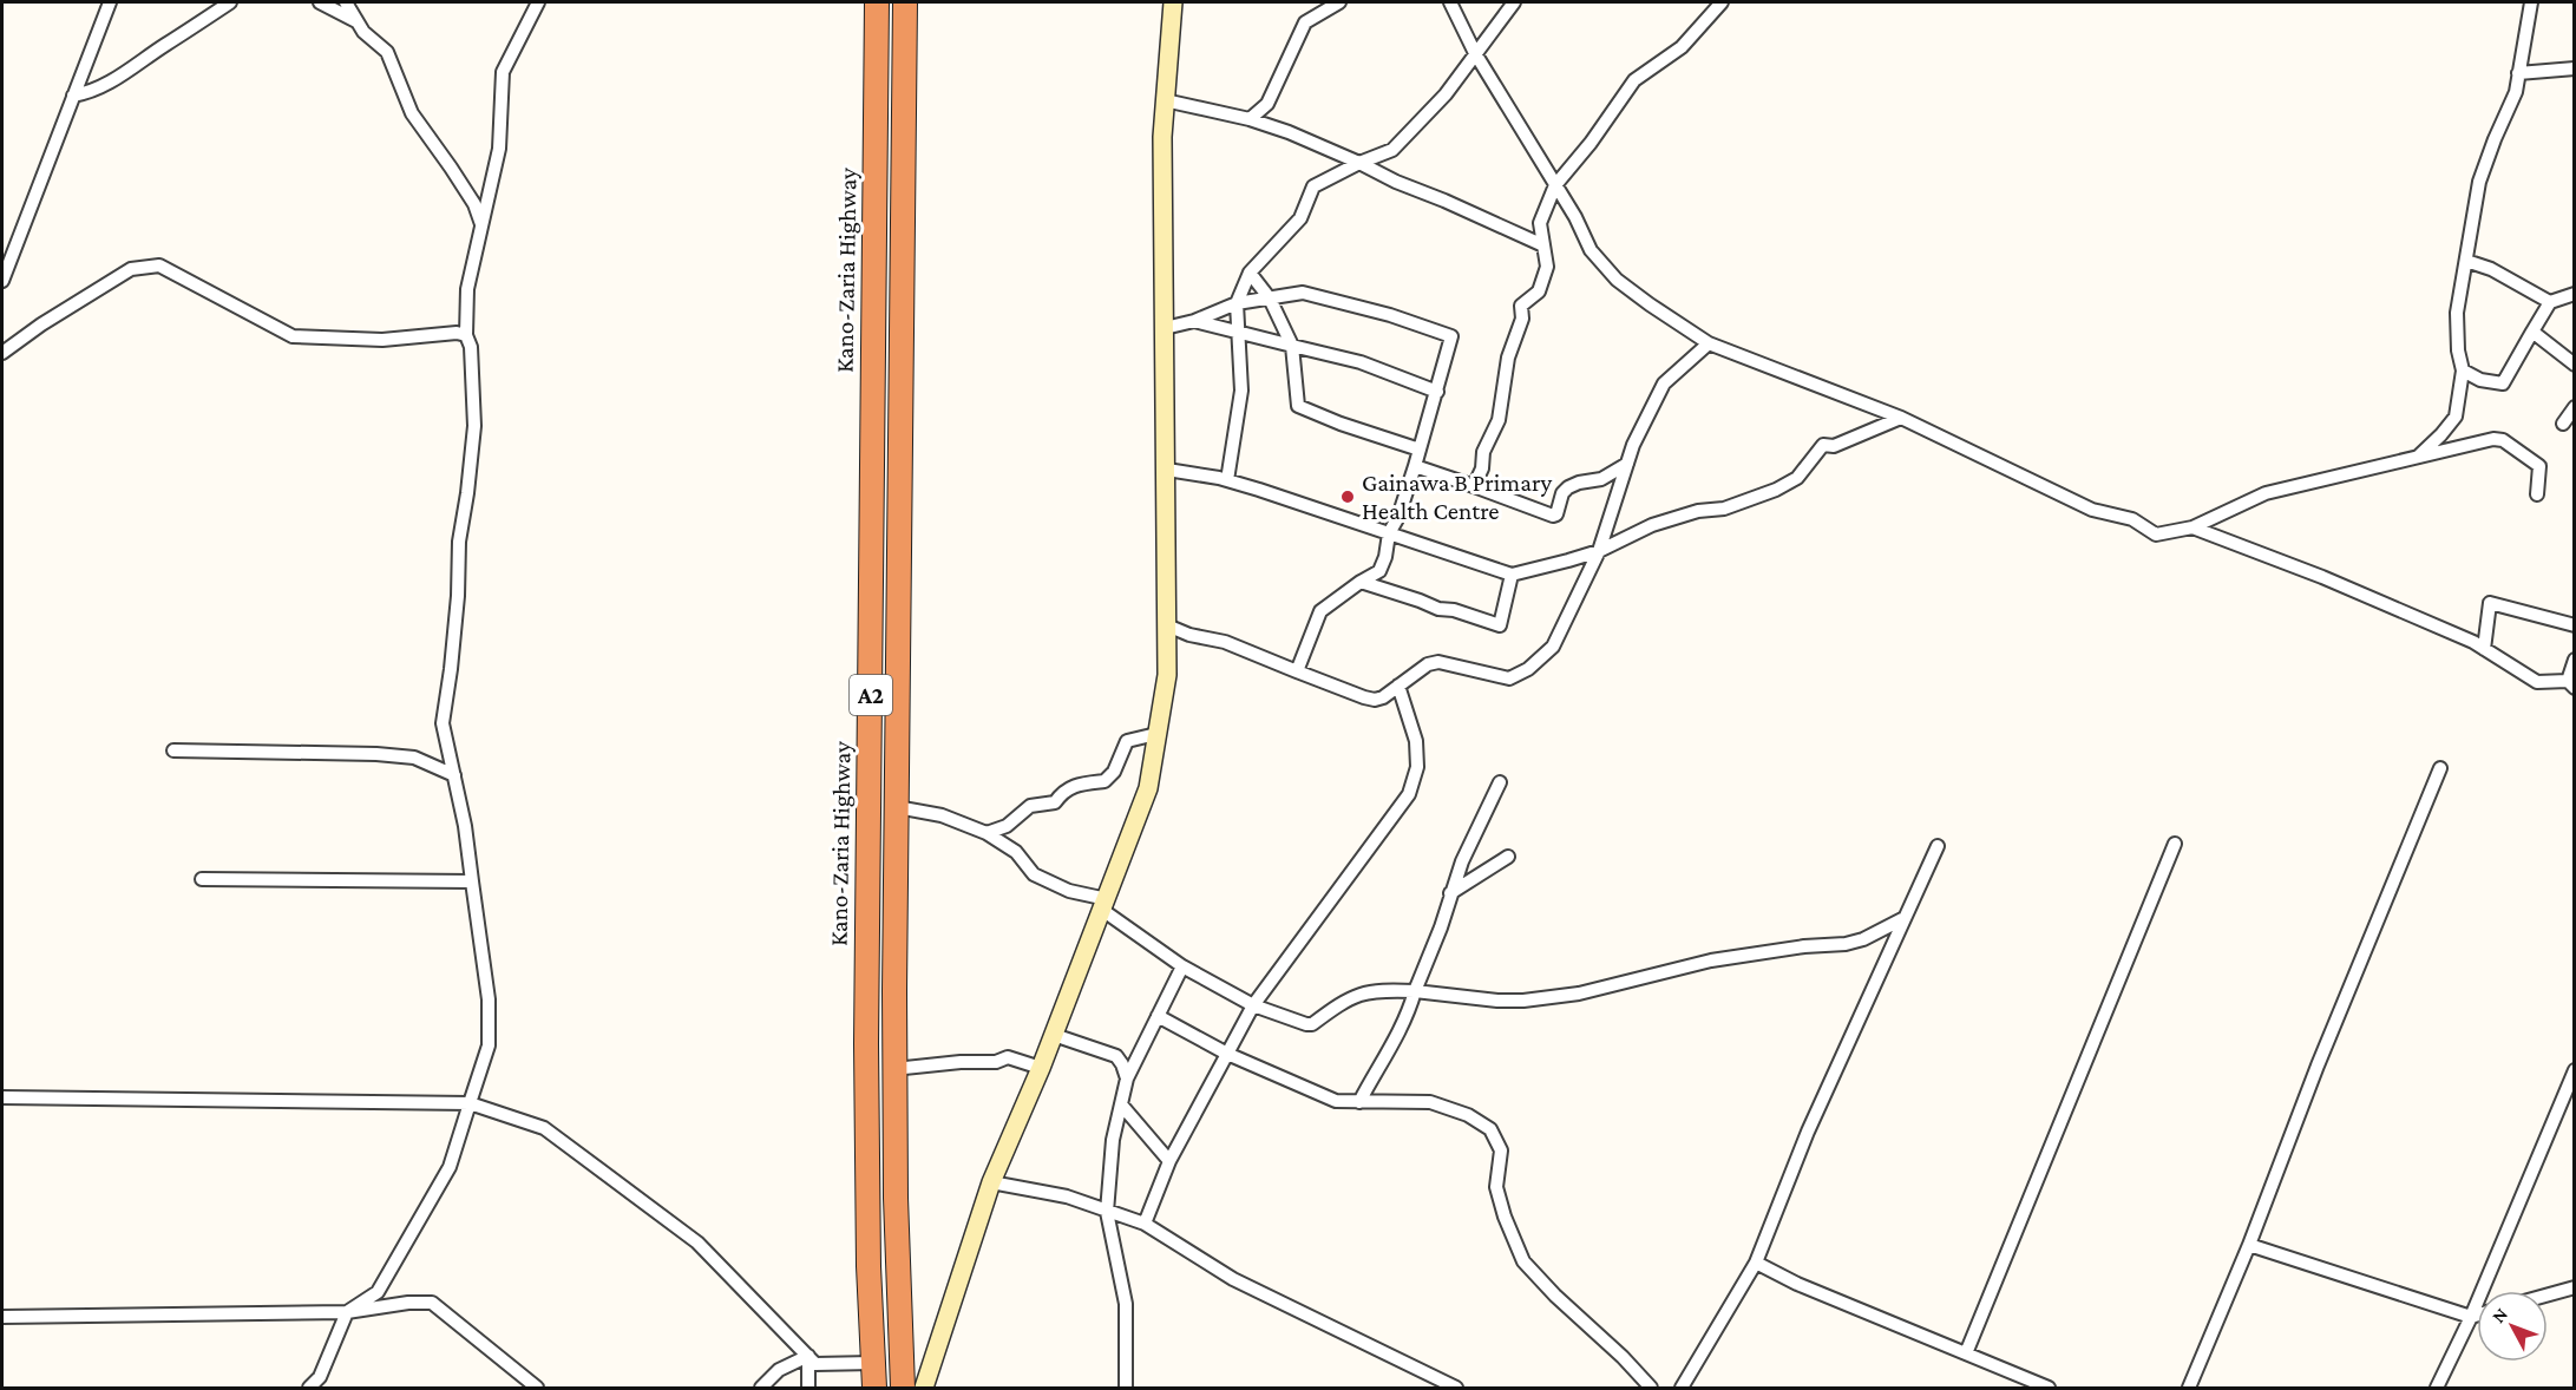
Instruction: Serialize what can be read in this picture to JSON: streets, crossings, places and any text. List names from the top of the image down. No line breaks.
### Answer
{"streets":{"highway":["Kano-Zaria Highway","A2"]},"places":["Gainawa B Primary Health Centre"],"north":"top left"}
